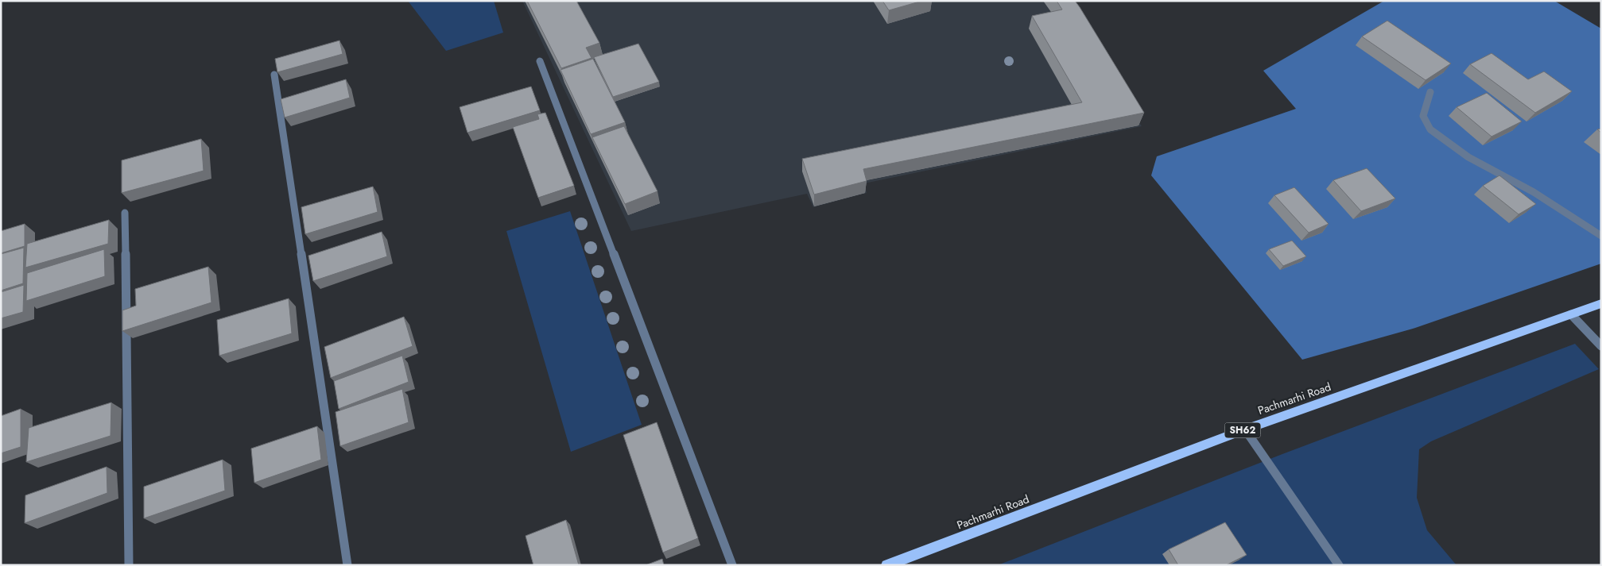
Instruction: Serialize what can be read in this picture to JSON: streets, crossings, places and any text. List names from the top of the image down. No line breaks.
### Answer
{"streets":{"main road":["Pachmarhi Road","SH62"]}}
